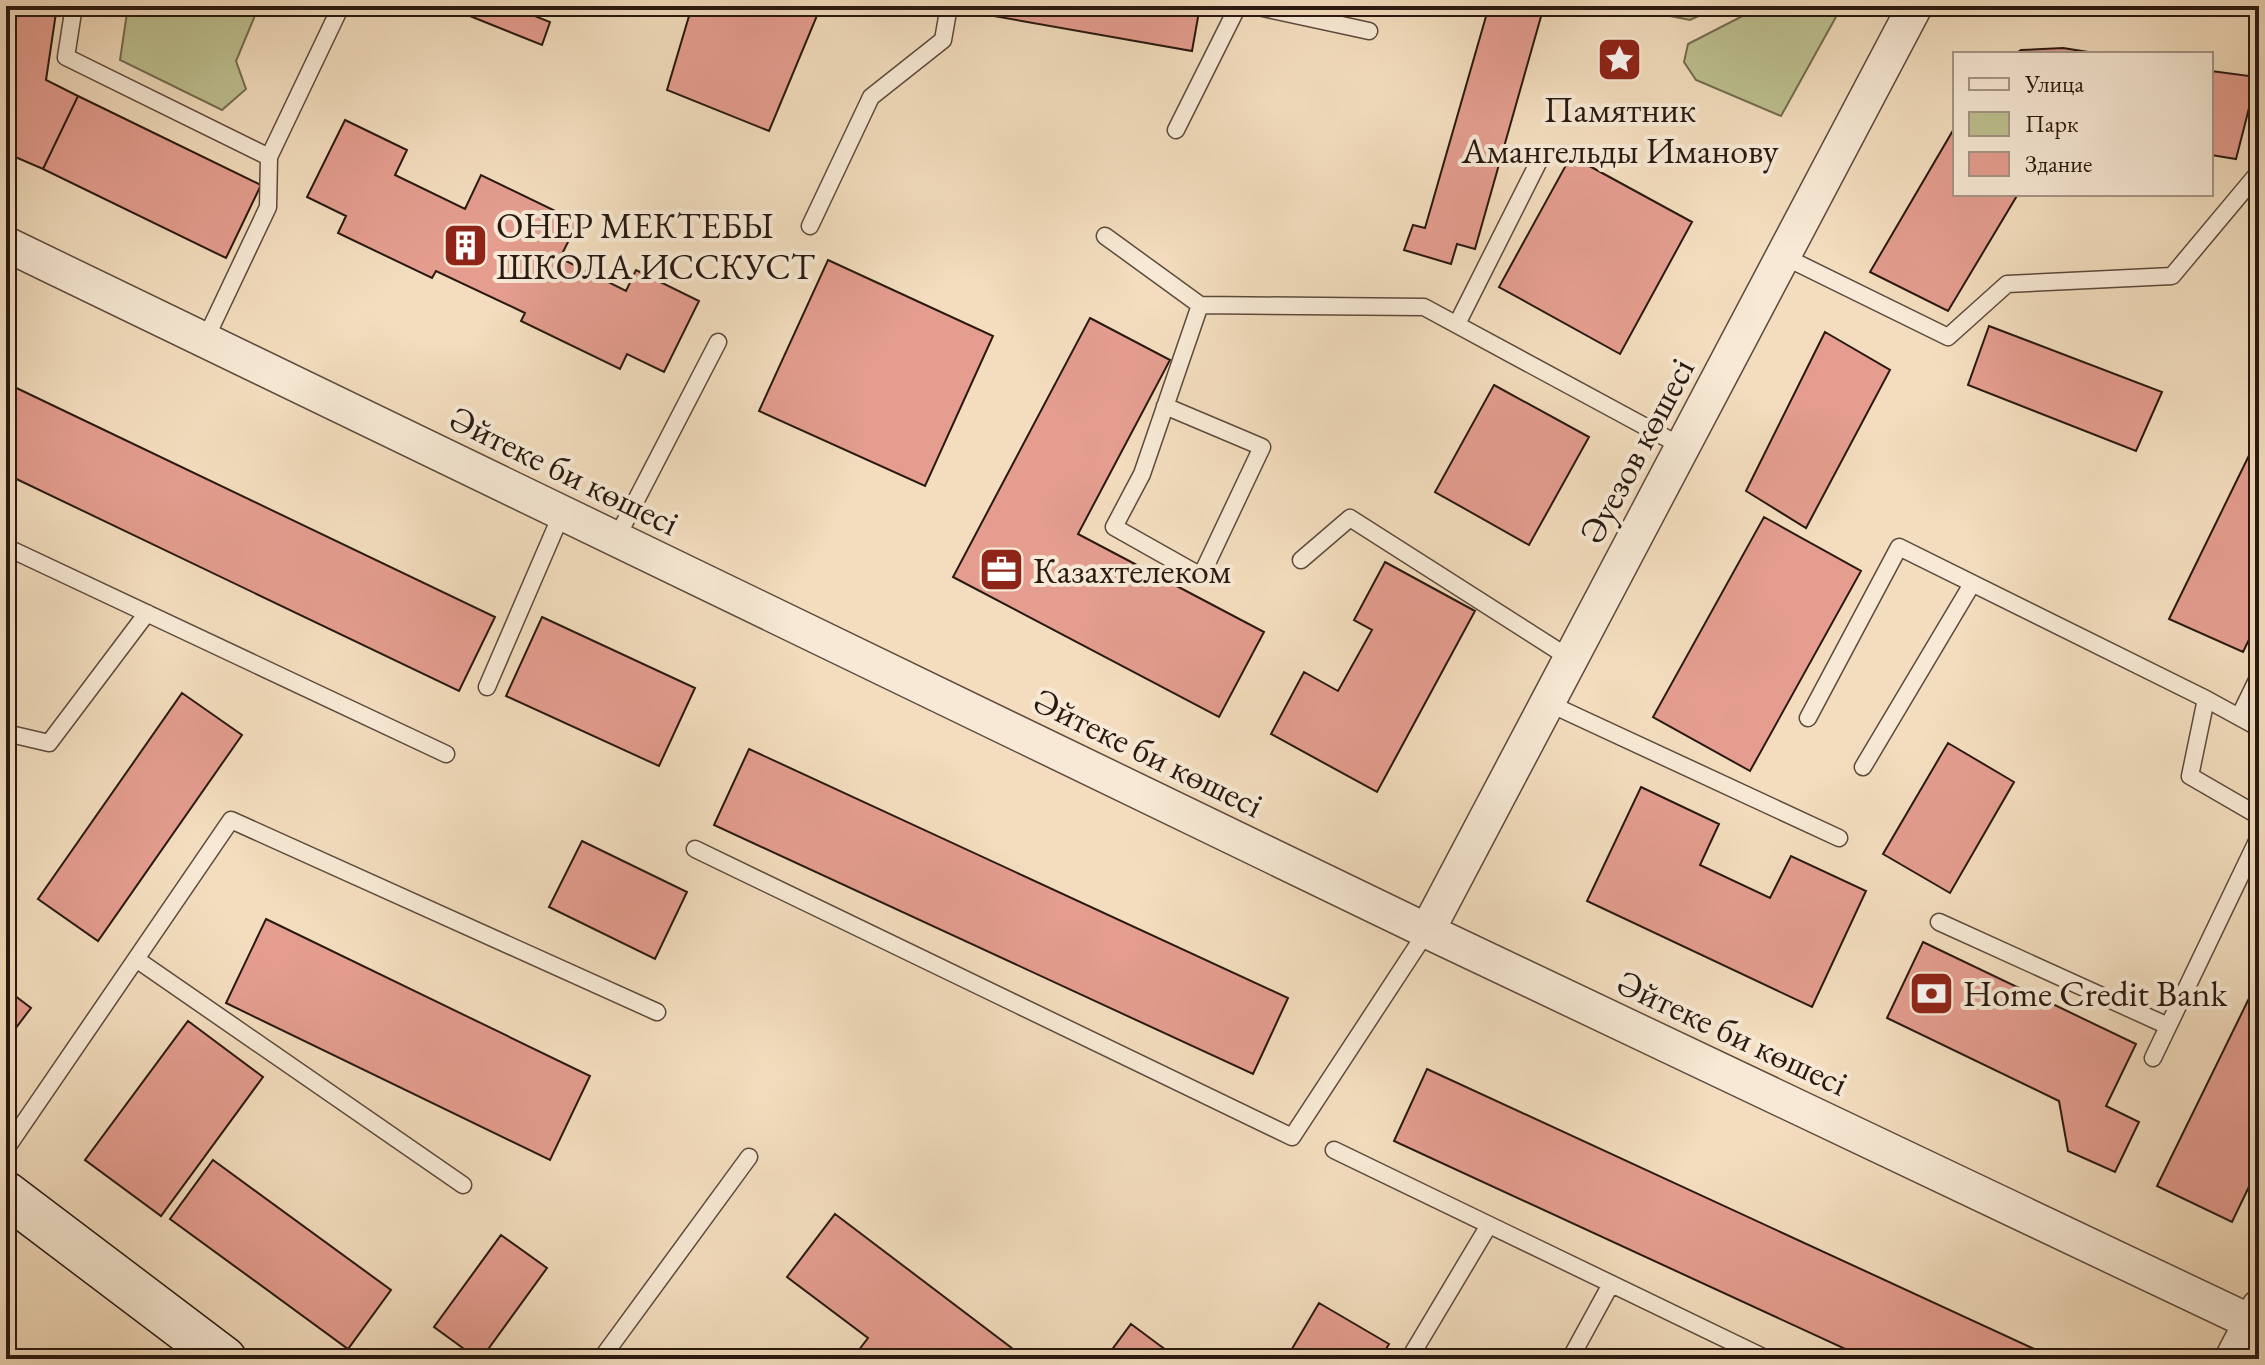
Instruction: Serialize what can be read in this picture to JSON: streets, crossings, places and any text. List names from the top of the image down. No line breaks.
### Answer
{"streets":{"street":["Әуезов көшесі","Әйтеке би көшесі"]},"crossings":[["Әуезов көшесі","Әйтеке би көшесі"]],"places":{"place":["Памятник Амангельды Иманову"],"building":["ОНЕР МЕКТЕБЫ ШКОЛА ИССКУСТ"],"office":["Казахтелеком"],"bank":["Home Credit Bank"]},"legend":["Улица","Парк","Здание"]}
